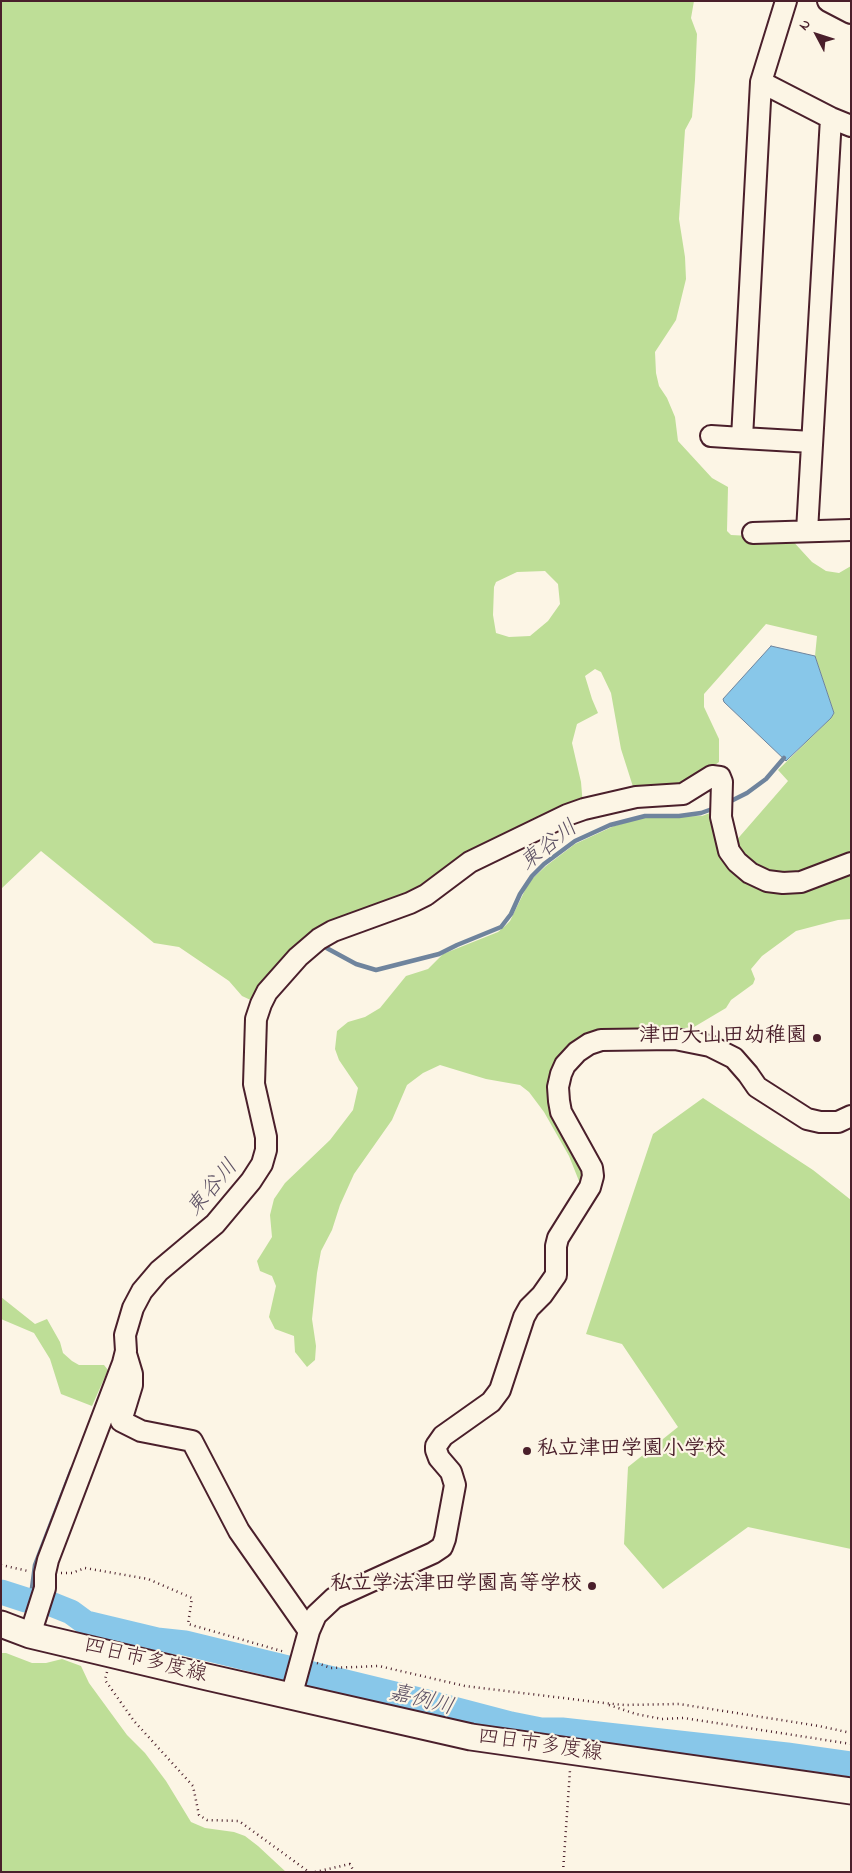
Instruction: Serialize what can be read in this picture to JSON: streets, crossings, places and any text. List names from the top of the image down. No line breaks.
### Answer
{"streets":{"main road":["四日市多度線"]},"water":["東谷川","嘉例川"],"places":["津田大山田幼稚園","私立津田学園小学校","私立学法津田学園高等学校"],"north":"top left"}
